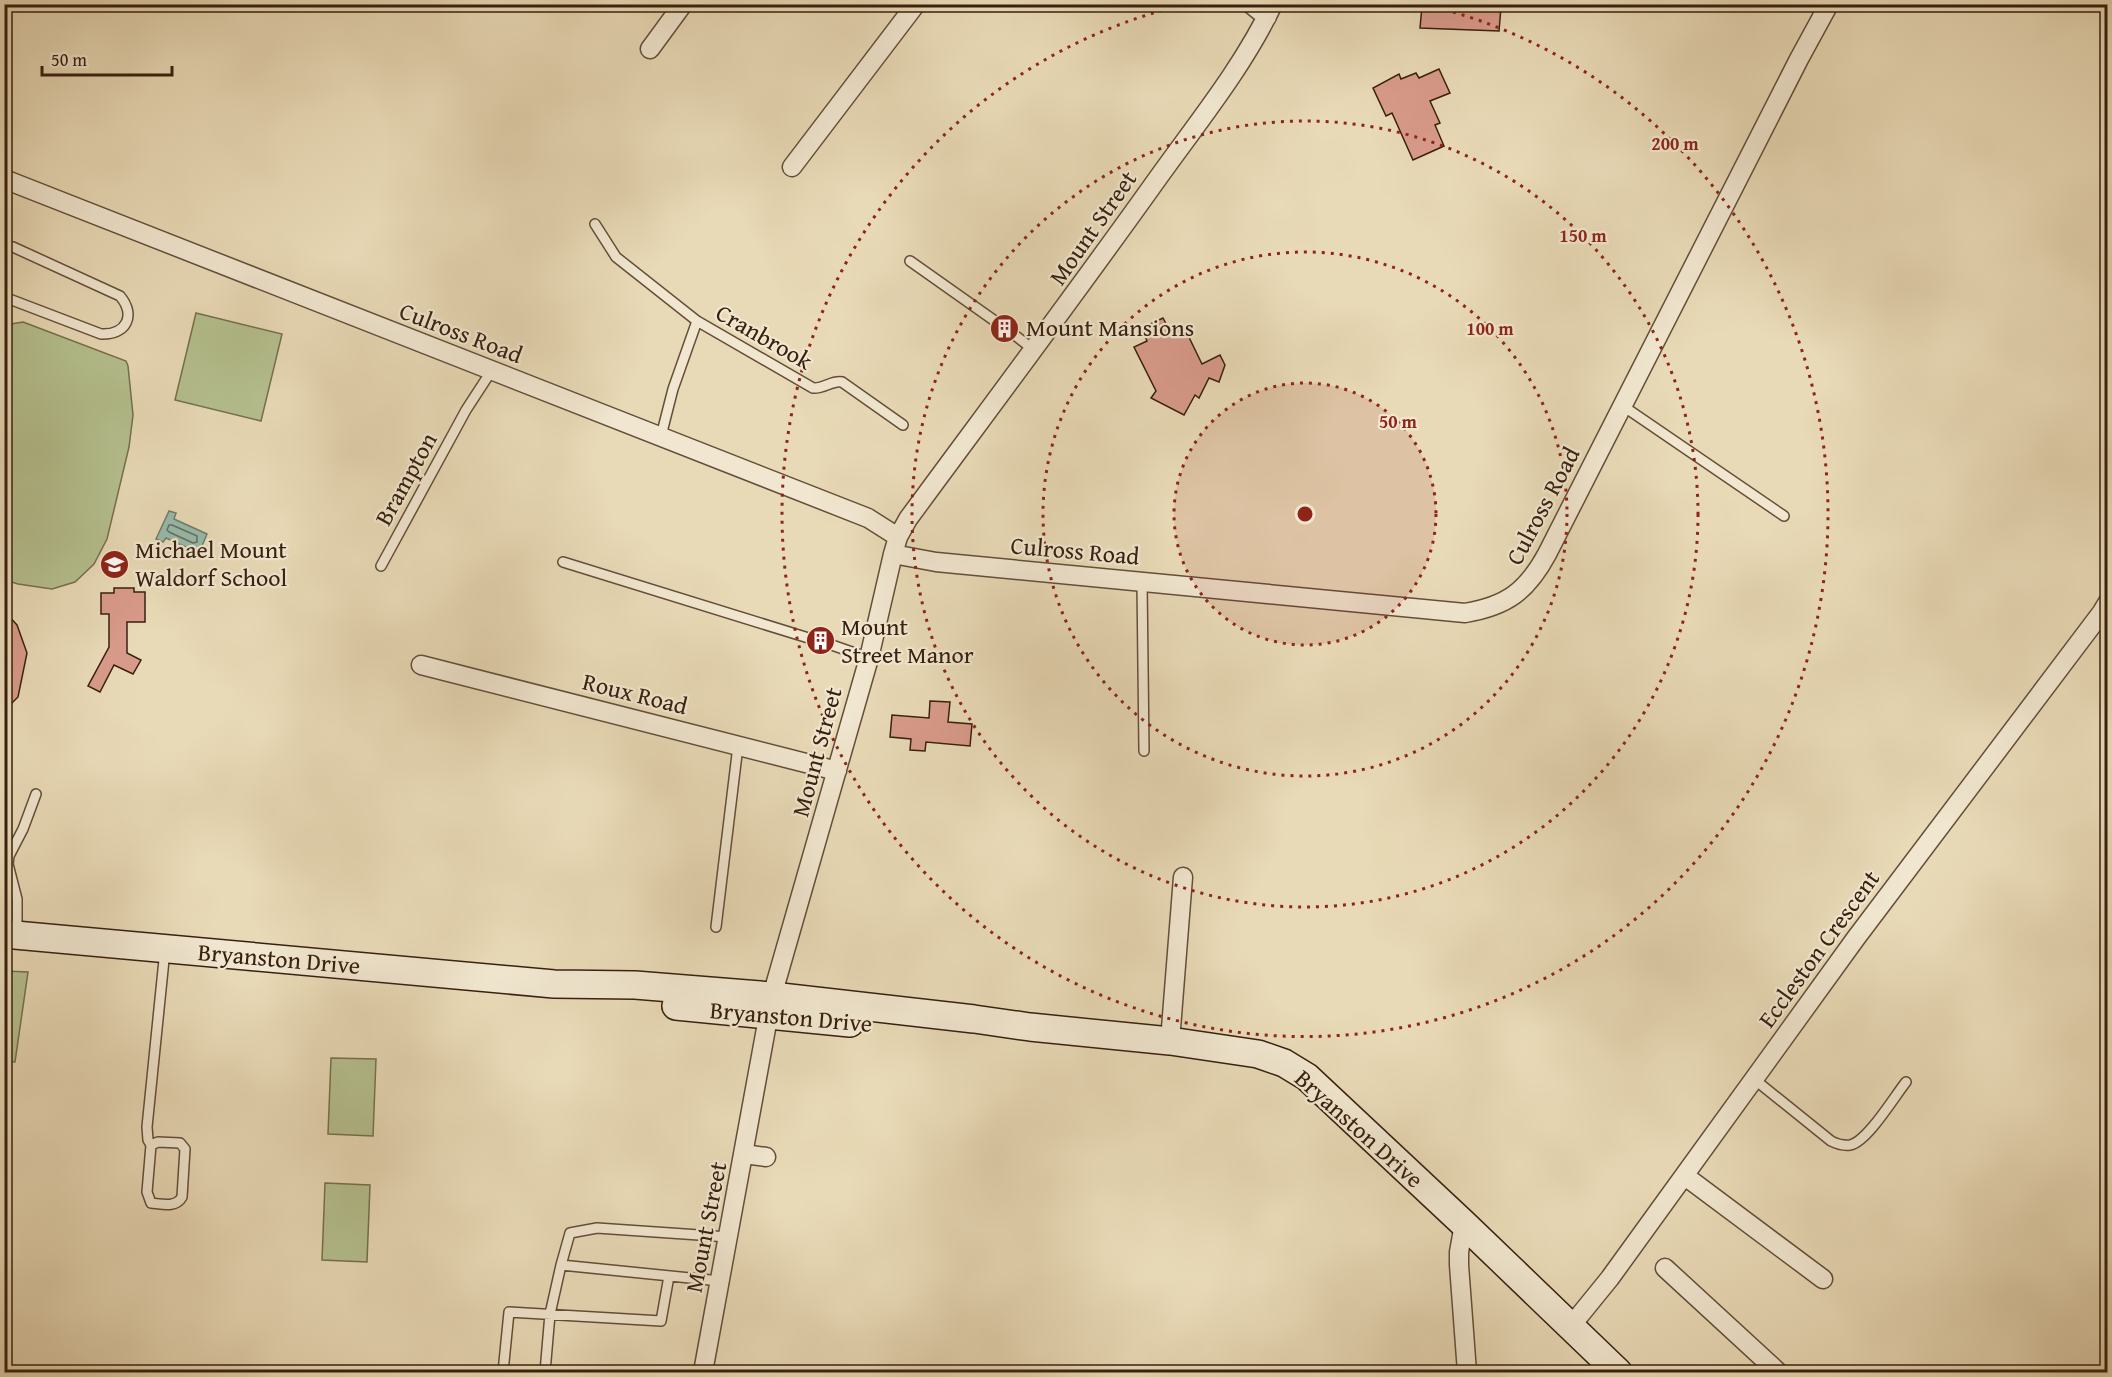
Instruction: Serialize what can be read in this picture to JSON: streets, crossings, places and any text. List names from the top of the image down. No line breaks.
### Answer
{"streets":{"main road":["Bryanston Drive"],"street":["Mount Street","Culross Road","Roux Road","Eccleston Crescent"],"lane":["Cranbrook","Brampton"]},"crossings":[["Mount Street","Culross Road"],["Mount Street","Roux Road"],["Mount Street","Bryanston Drive"],["Culross Road","Cranbrook"],["Culross Road","Brampton"],["Eccleston Crescent","Bryanston Drive"]],"places":{"building":["Mount Mansions","Mount Street Manor"],"school or university":["Michael Mount Waldorf School"]},"scale_bar":"50 m","rings":["200 m","150 m","100 m","50 m"]}
